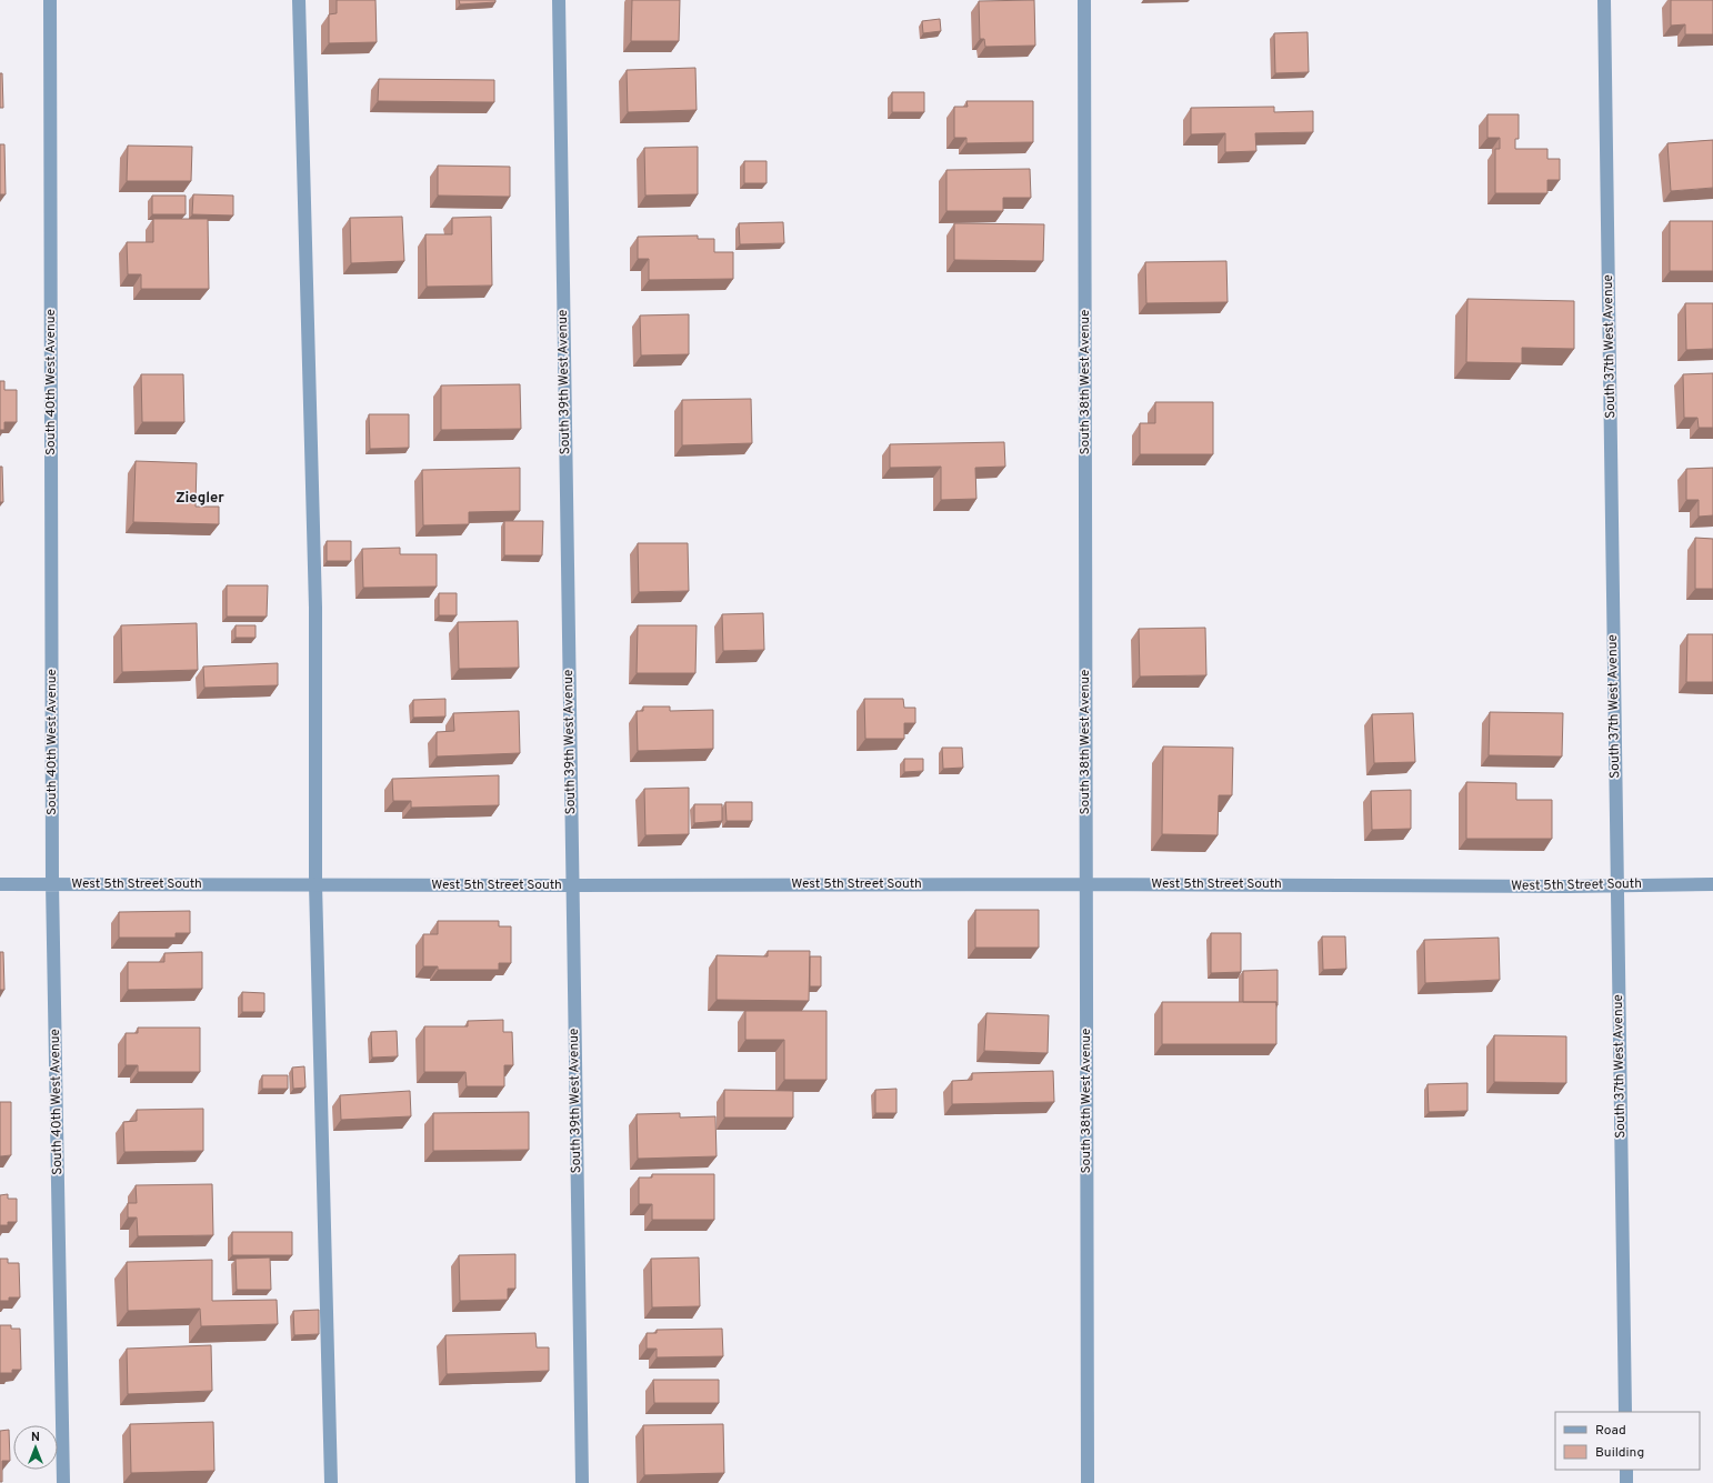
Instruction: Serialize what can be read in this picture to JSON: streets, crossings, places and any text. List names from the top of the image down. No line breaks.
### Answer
{"streets":{"street":["South 37th West Avenue","South 40th West Avenue","South 39th West Avenue","South 38th West Avenue","West 5th Street South"]},"crossings":[["South 37th West Avenue","West 5th Street South"],["South 40th West Avenue","West 5th Street South"],["South 39th West Avenue","West 5th Street South"],["South 38th West Avenue","West 5th Street South"]],"districts":["Ziegler"],"legend":["Road","Building"],"north":"top"}
